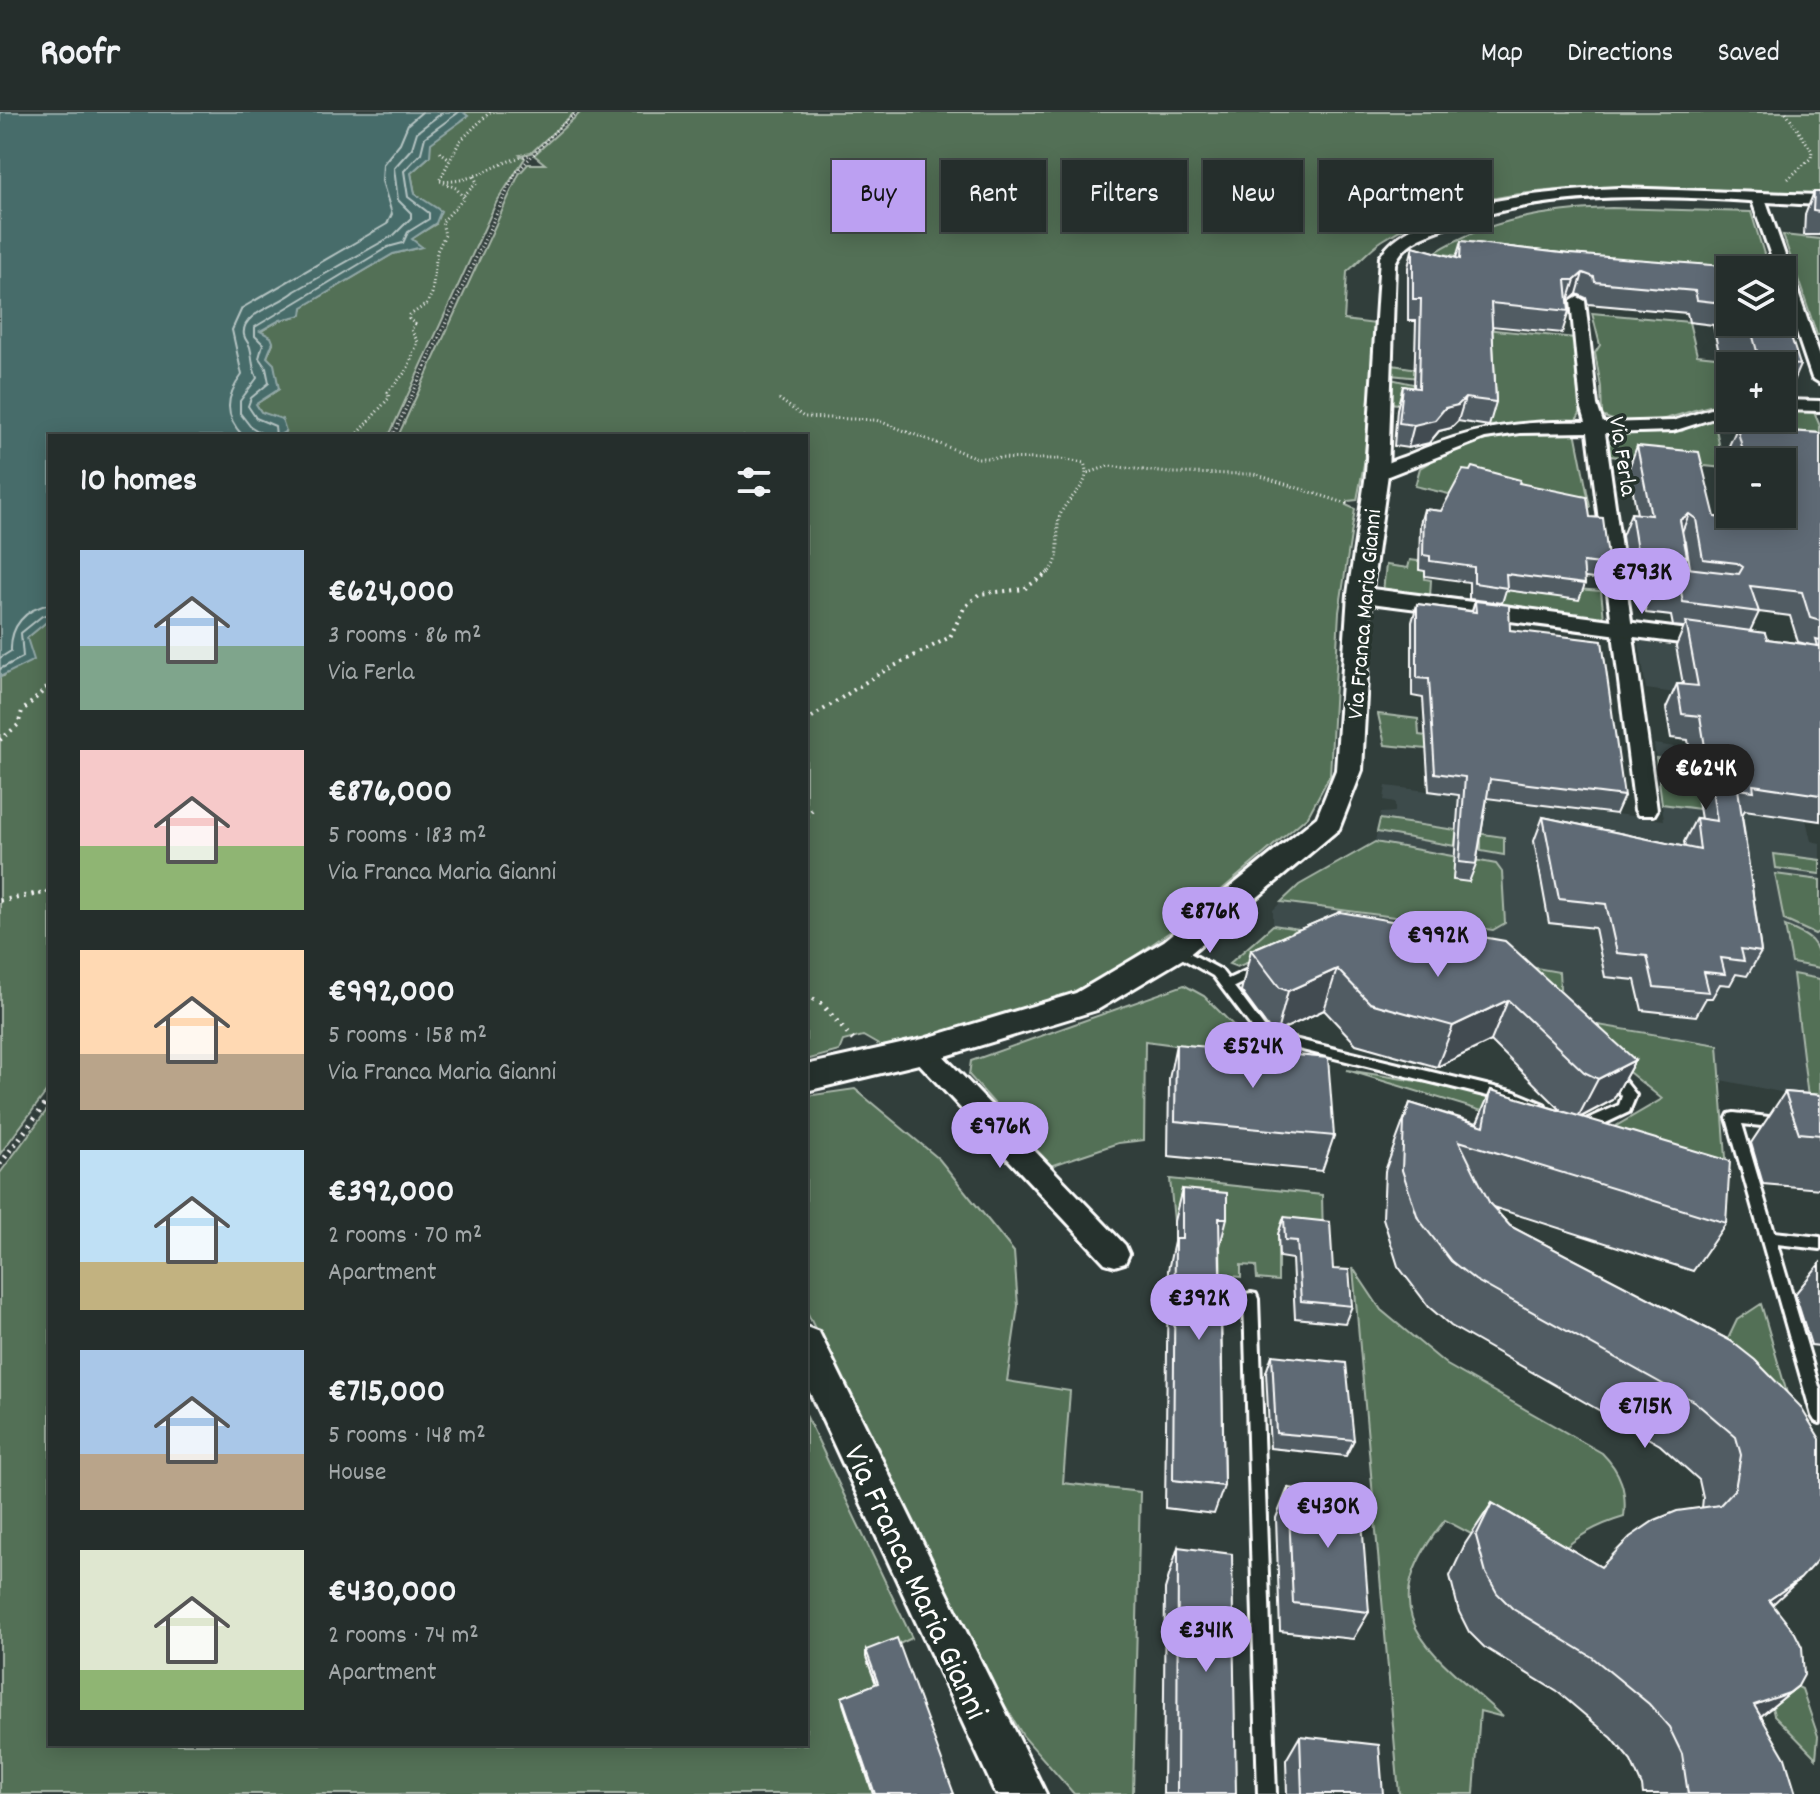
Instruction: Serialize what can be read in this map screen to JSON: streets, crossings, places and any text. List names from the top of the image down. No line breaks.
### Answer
{"streets":{"street":["Via Ferla","Via Franca Maria Gianni"]},"page":{"header":"Roofr","nav":["Map","Directions","Saved"],"chip":["Buy","Rent","Filters","New","Apartment"],"map_buttons":["+","−"],"heading":"10 homes","list":[{"name":"€624,000","note":"3 rooms · 86 m² · Via Ferla"},{"name":"€876,000","note":"5 rooms · 183 m² · Via Franca Maria Gianni"},{"name":"€992,000","note":"5 rooms · 158 m² · Via Franca Maria Gianni"},{"name":"€392,000","note":"2 rooms · 70 m² · Apartment"},{"name":"€715,000","note":"5 rooms · 148 m² · House"},{"name":"€430,000","note":"2 rooms · 74 m² · Apartment"}],"price":["€793K","€624K","€876K","€992K","€524K","€976K","€392K","€715K","€430K","€341K"]}}
